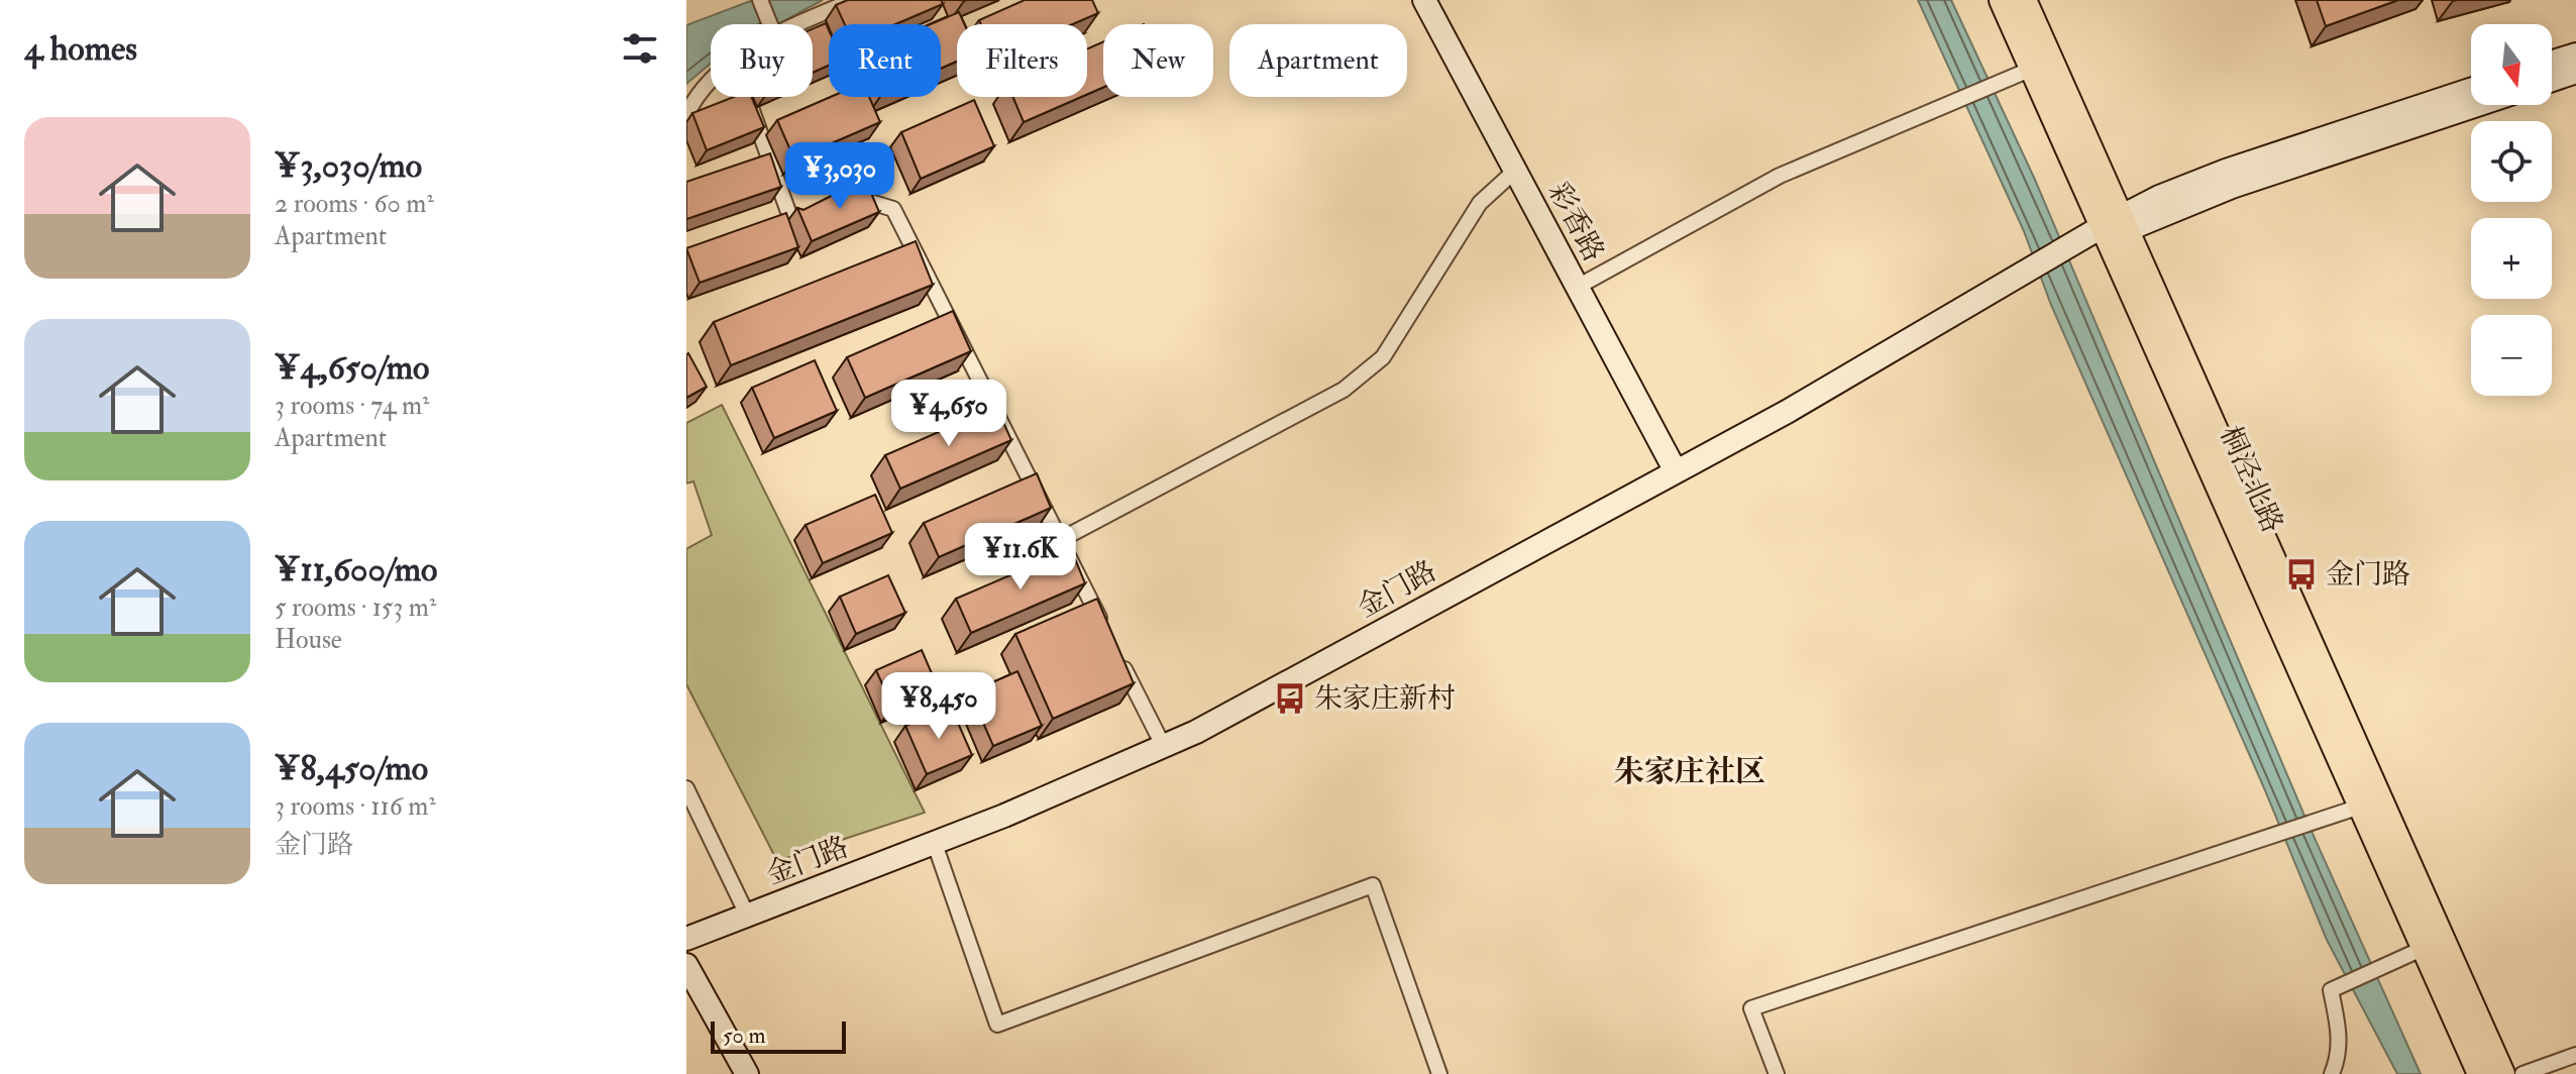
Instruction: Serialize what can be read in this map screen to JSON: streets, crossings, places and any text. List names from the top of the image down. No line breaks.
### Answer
{"streets":{"main road":["彩香路","桐泾北路","金门路"]},"crossings":[["彩香路","金门路"],["桐泾北路","金门路"]],"districts":["朱家庄社区"],"places":{"bus stop":["金门路","朱家庄新村"]},"scale_bar":"50 m","north":"bottom","page":{"heading":"4 homes","map_buttons":["+","−"],"chip":["Buy","Rent","Filters","New","Apartment"],"list":[{"name":"¥3,030/mo","note":"2 rooms · 60 m² · Apartment"},{"name":"¥4,650/mo","note":"3 rooms · 74 m² · Apartment"},{"name":"¥11,600/mo","note":"5 rooms · 153 m² · House"},{"name":"¥8,450/mo","note":"3 rooms · 116 m² · 金门路"}],"price":["¥3,030","¥4,650","¥11.6K","¥8,450"],"scale":"50 m"}}
